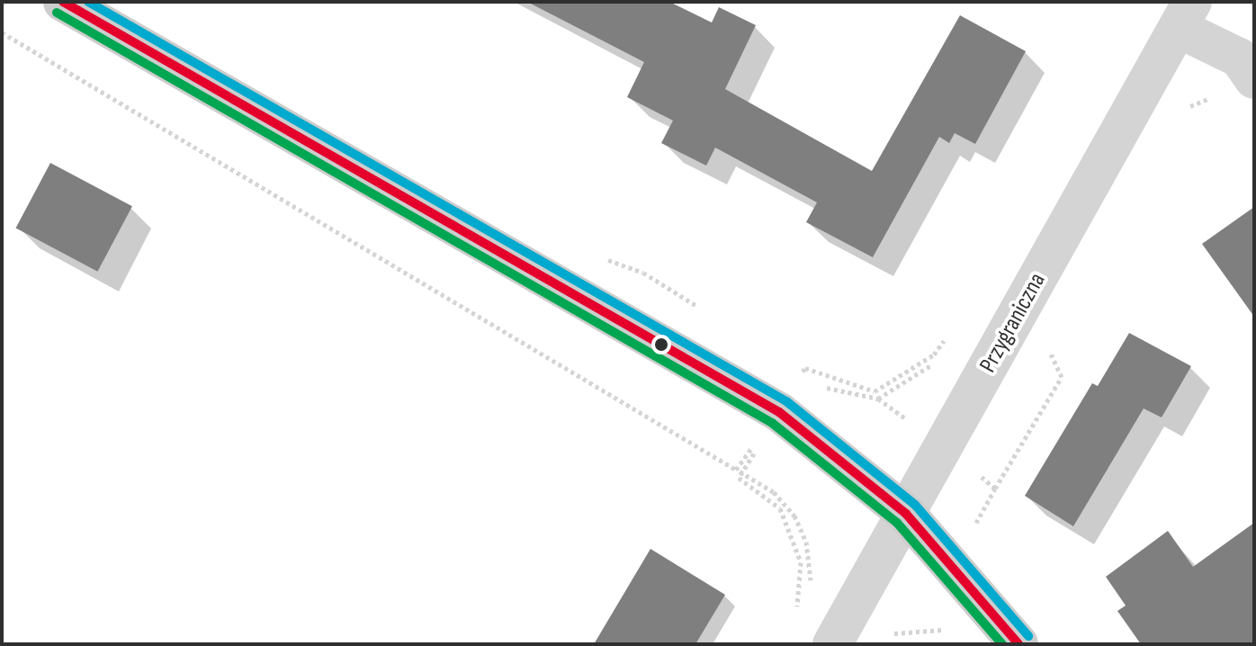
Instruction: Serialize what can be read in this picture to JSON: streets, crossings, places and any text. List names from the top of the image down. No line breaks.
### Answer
{"streets":{"street":["Przygraniczna"]}}
